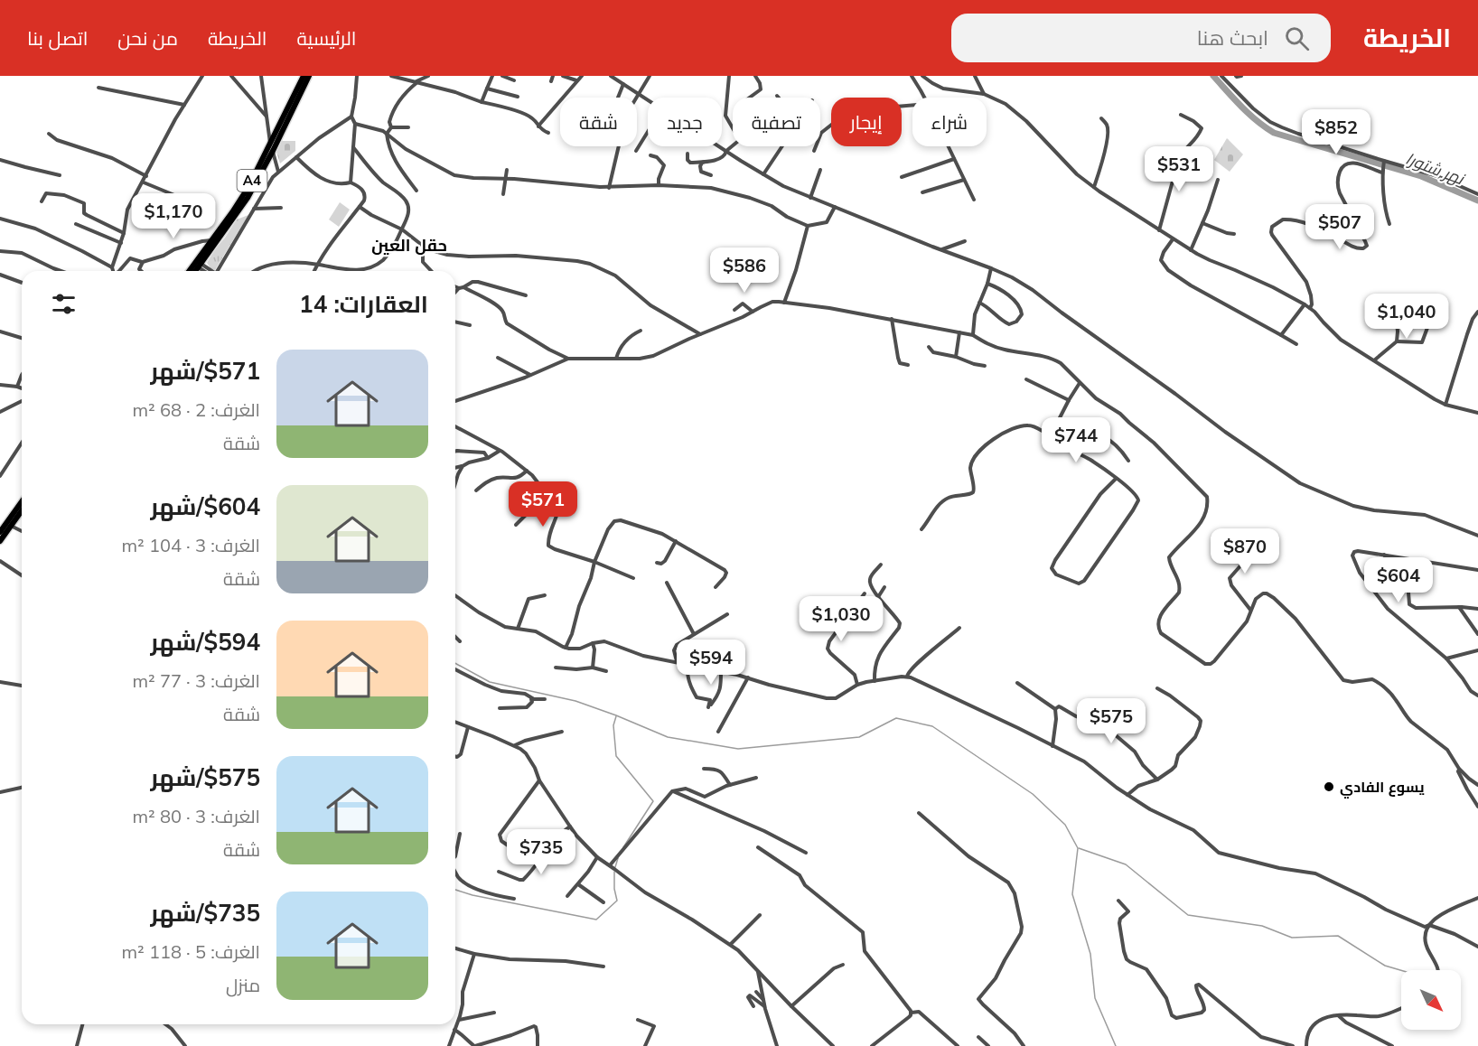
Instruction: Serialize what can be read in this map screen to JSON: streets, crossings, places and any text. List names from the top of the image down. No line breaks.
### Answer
{"streets":{"highway":["A4"]},"districts":["حقل العين"],"water":["نهر شتورا"],"places":["يسوع الفادي"],"north":"bottom right","page":{"header":"الخريطة","search":"ابحث هنا","nav":["الرئيسية","الخريطة","من نحن","اتصل بنا"],"chip":["شراء","إيجار","تصفية","جديد","شقة"],"price":["$852","$531","$1,170","$507","$586","$1,040","$744","$571","$870","$604","$1,030","$594","$575","$735"],"heading":"العقارات: 14","list":[{"name":"$571/شهر","note":"الغرف: 2 · 68 m² · شقة"},{"name":"$604/شهر","note":"الغرف: 3 · 104 m² · شقة"},{"name":"$594/شهر","note":"الغرف: 3 · 77 m² · شقة"},{"name":"$575/شهر","note":"الغرف: 3 · 80 m² · شقة"},{"name":"$735/شهر","note":"الغرف: 5 · 118 m² · منزل"}]}}
